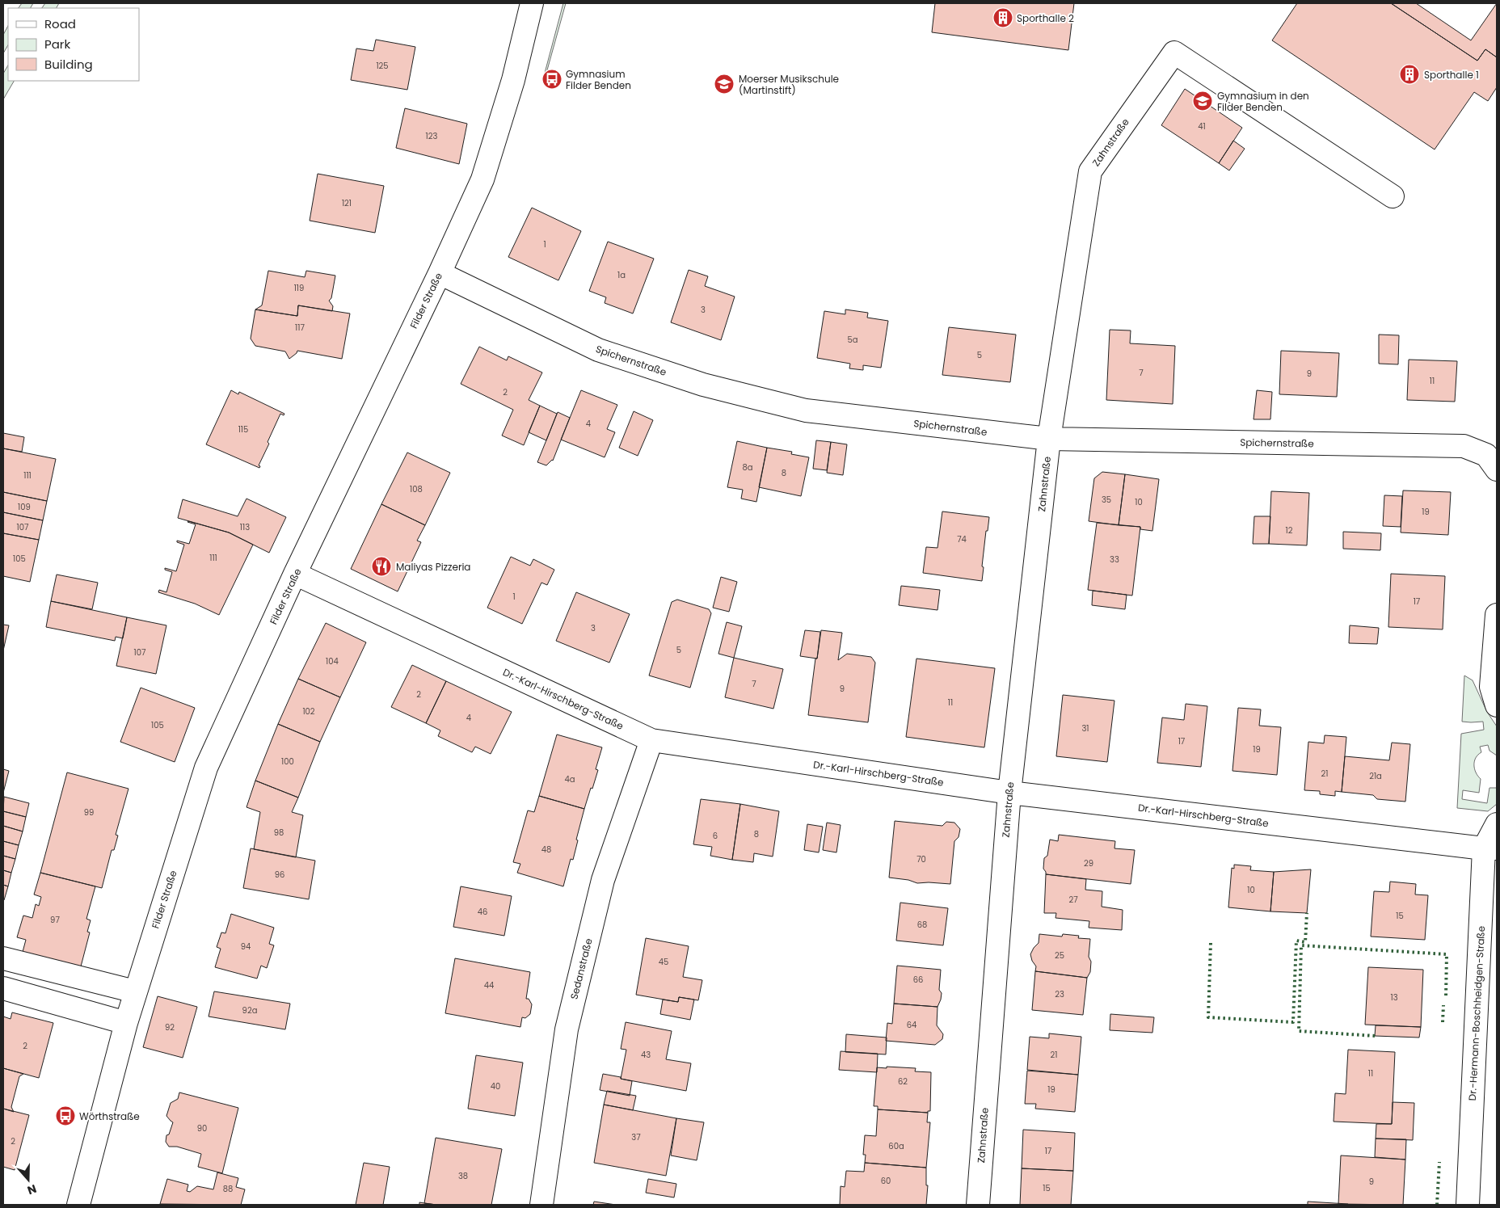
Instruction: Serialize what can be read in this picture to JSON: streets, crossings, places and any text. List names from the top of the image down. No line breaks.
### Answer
{"streets":{"street":["Zahnstraße","Filder Straße","Spichernstraße","Dr.-Karl-Hirschberg-Straße","Sedanstraße","Dr.-Hermann-Boschheidgen-Straße"]},"crossings":[["Zahnstraße","Spichernstraße"],["Zahnstraße","Dr.-Karl-Hirschberg-Straße"],["Filder Straße","Spichernstraße"],["Filder Straße","Dr.-Karl-Hirschberg-Straße"],["Dr.-Karl-Hirschberg-Straße","Sedanstraße"],["Dr.-Karl-Hirschberg-Straße","Dr.-Hermann-Boschheidgen-Straße"]],"places":{"building":["Sporthalle 2","Sporthalle 1"],"bus stop":["Gymnasium Filder Benden","Wörthstraße"],"school or university":["Moerser Musikschule (Martinstift)","Gymnasium in den Filder Benden"],"restaurant":["Maliyas Pizzeria"]},"house_numbers":["125","41","123","121","1","1a","119","3","117","5a","5","7","9","11","2","4","115","8a","8","111","108","35","10","109","19","107","113","12","74","111","105","33","1","17","3","5","107","104","7","9","2","11","102","4","105","31","17","19","100","21","21a","4a","99","98","8","6","48","70","29","96","10","27","46","15","97","68","94","25","45","66","44","23","13","92a","64","92","2","43","21","11","62","40","19","90","37","2","60a","17","38","60","9","15","88"],"legend":["Road","Park","Building"],"north":"bottom"}
